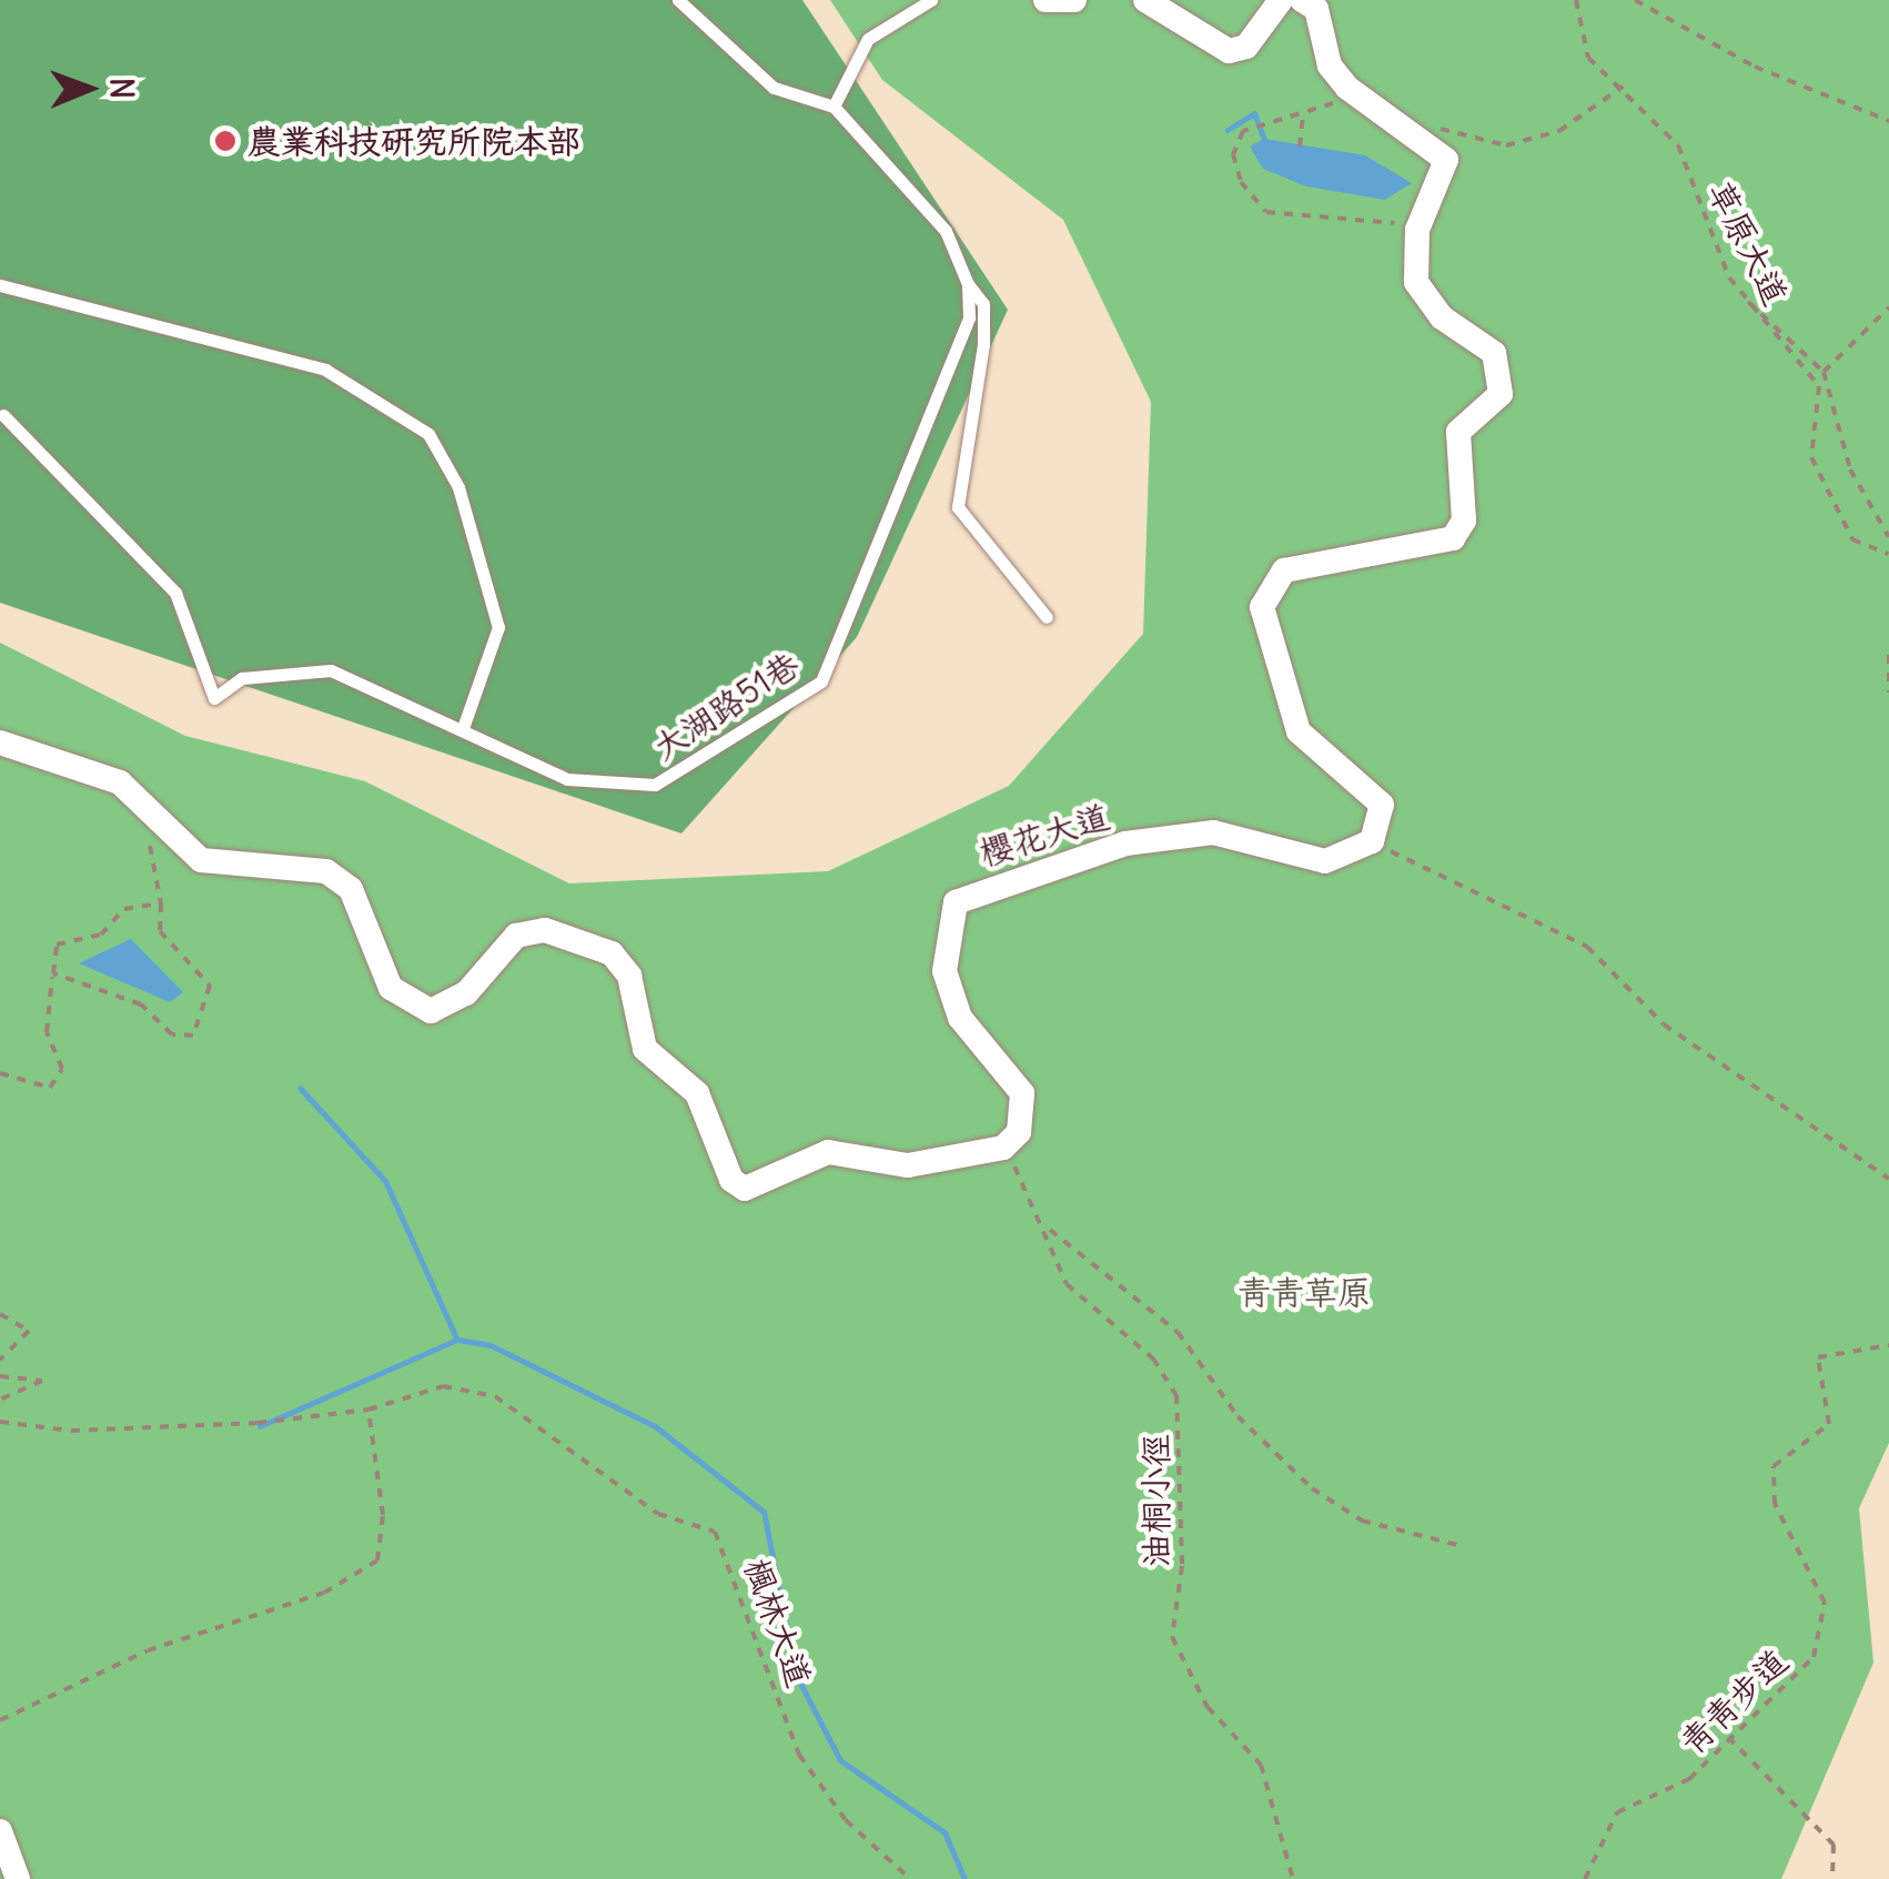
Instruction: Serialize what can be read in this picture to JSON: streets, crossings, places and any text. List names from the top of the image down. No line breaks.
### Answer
{"streets":{"street":["櫻花大道"],"lane":["大湖路51巷"],"path":["草原大道","油桐小徑","楓林大道","青青步道"]},"crossings":[["櫻花大道","油桐小徑"]],"parks":["青青草原"],"places":["農業科技研究所院本部"],"north":"right"}
